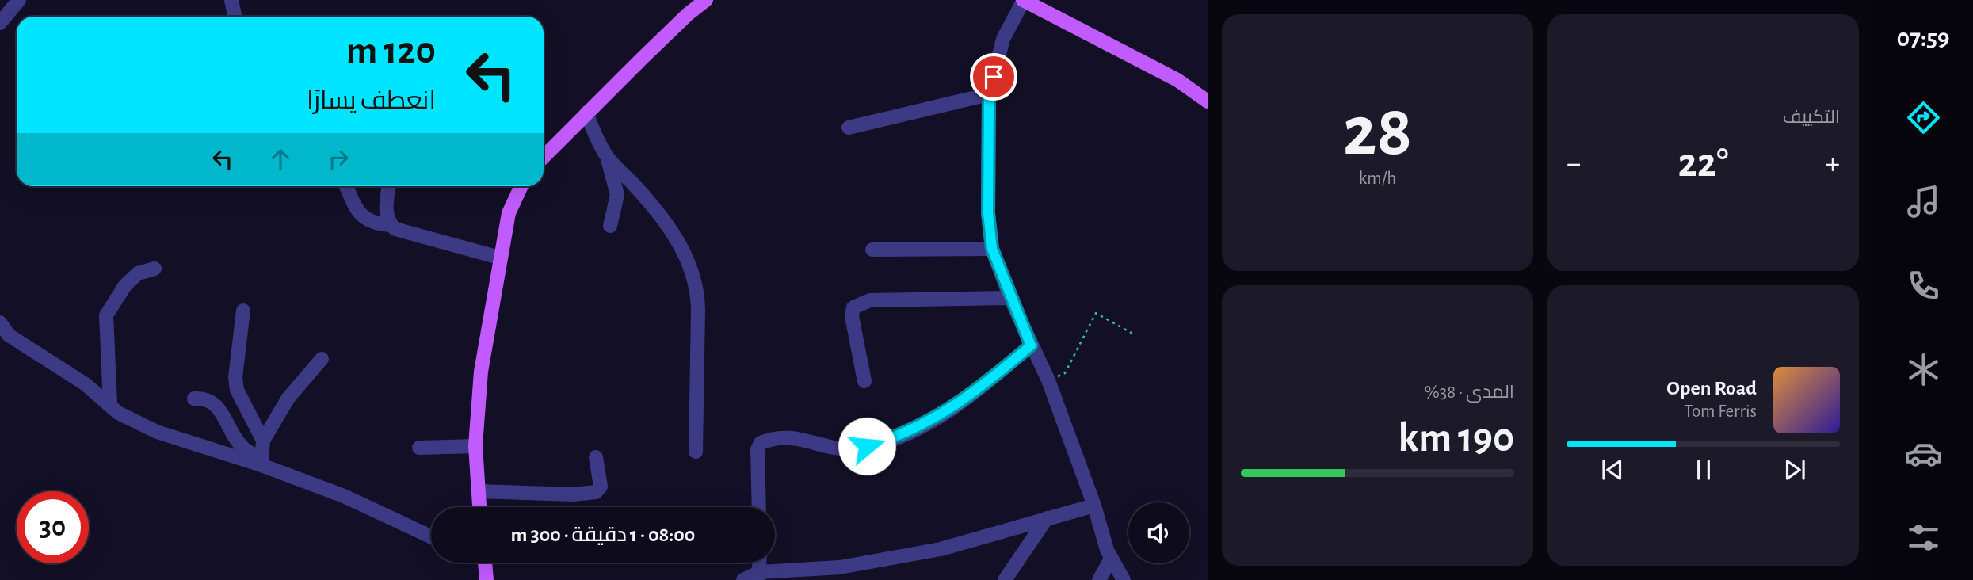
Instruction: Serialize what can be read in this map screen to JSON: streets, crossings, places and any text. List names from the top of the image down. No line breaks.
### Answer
{"page":{"tabs":"07:59","tile":["التكييف",["28","km/h"],["المدى · 38%","190 km"]],"turn":["120 m","انعطف يسارًا"],"heat":["−","22°","+"],"song":["Open Road","Tom Ferris"],"limit":"30","trip":"08:00 · 1 دقيقة · 300 m"}}
